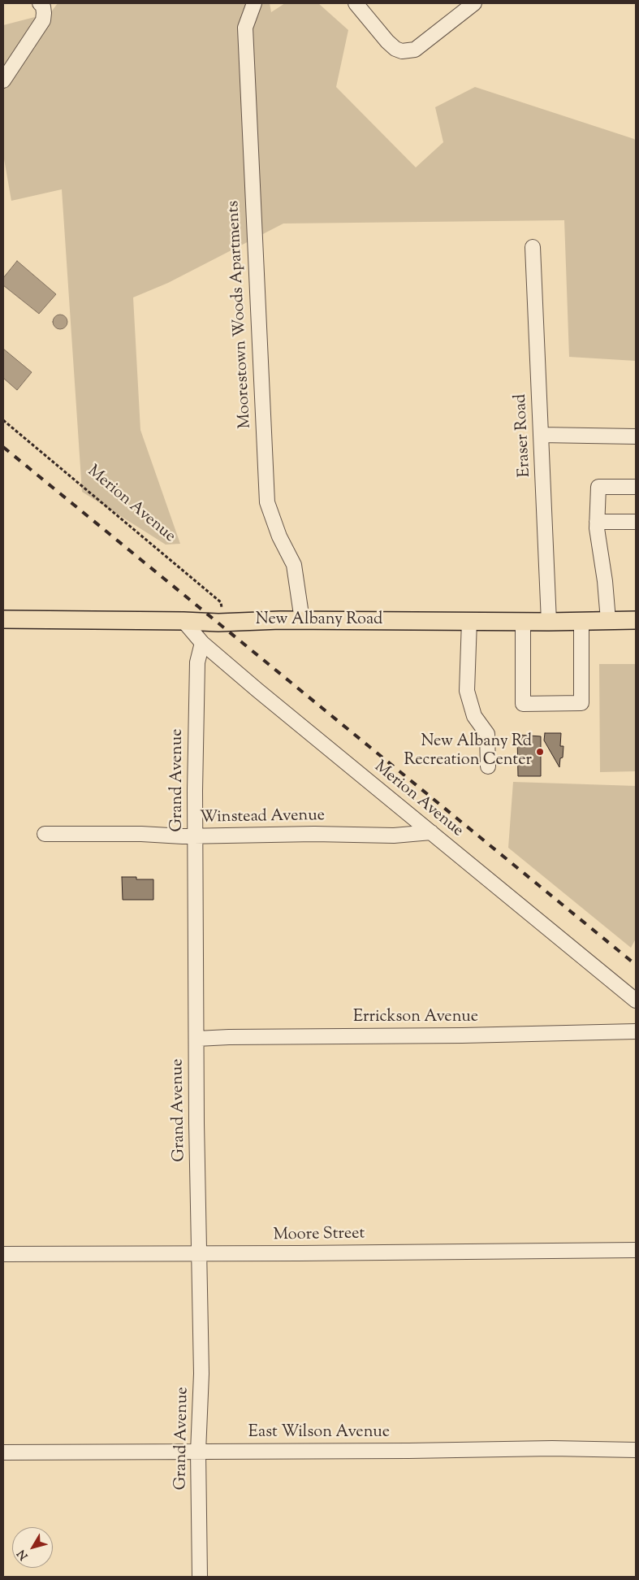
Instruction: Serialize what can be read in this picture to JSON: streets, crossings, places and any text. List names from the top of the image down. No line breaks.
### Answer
{"streets":{"main road":["New Albany Road"],"street":["Moorestown Woods Apartments","Eraser Road","Merion Avenue","Grand Avenue","Winstead Avenue","Errickson Avenue","Moore Street","East Wilson Avenue"]},"crossings":[["Moorestown Woods Apartments","New Albany Road"],["Eraser Road","New Albany Road"],["Merion Avenue","New Albany Road"],["Merion Avenue","Grand Avenue"],["Merion Avenue","Winstead Avenue"],["Grand Avenue","Winstead Avenue"],["Grand Avenue","Errickson Avenue"],["Grand Avenue","Moore Street"],["Grand Avenue","East Wilson Avenue"]],"places":["New Albany Rd Recreation Center"],"north":"bottom left"}
